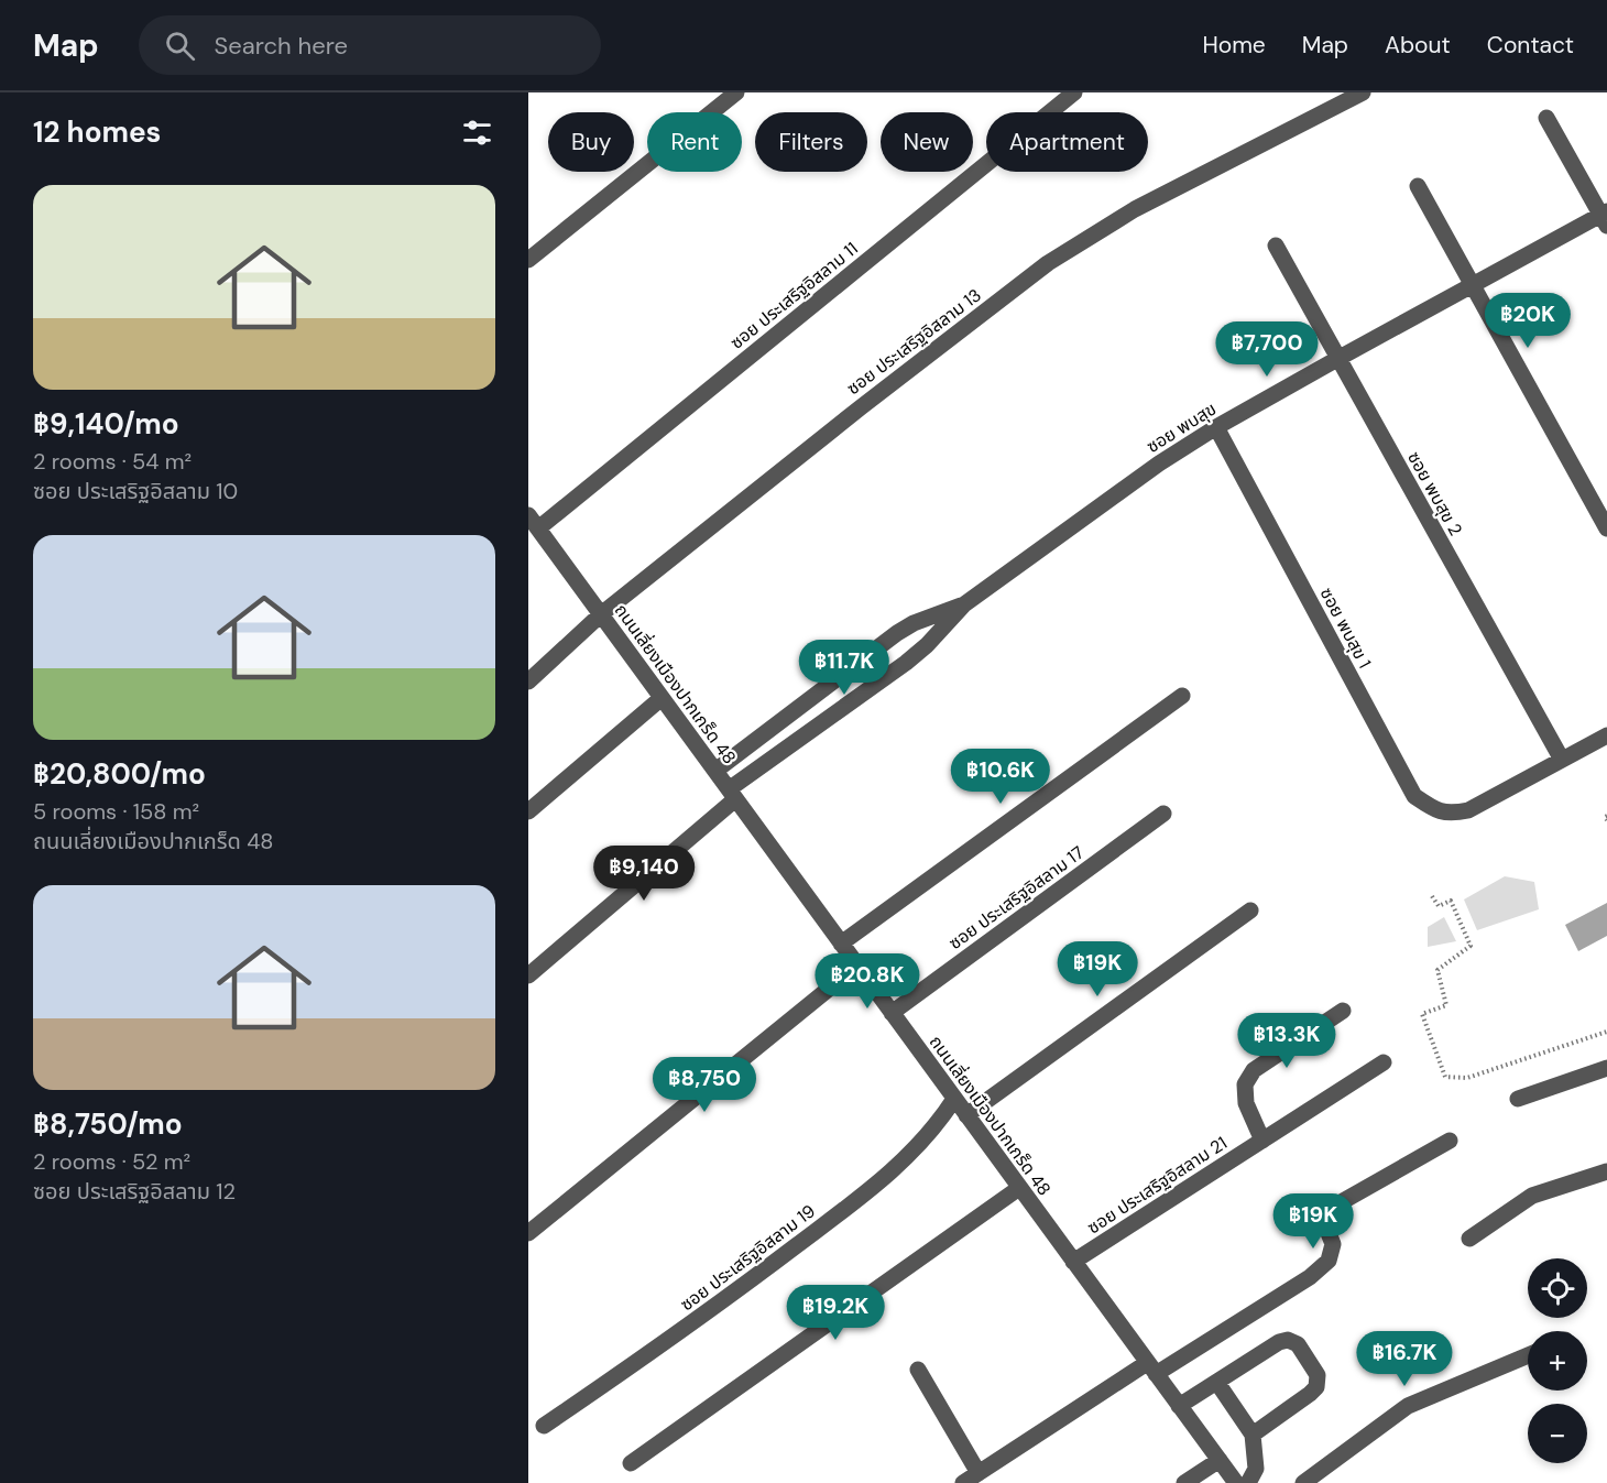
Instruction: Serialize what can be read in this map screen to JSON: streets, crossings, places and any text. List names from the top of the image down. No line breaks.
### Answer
{"streets":{"street":["ซอย ประเสริฐอิสลาม 11","ซอย ประเสริฐอิสลาม 13","ซอย พบสุข","ซอย พบสุข 2","ซอย พบสุข 1","ถนนเลี่ยงเมืองปากเกร็ด 48","ซอย ประเสริฐอิสลาม 17","ซอย ประเสริฐอิสลาม 21","ซอย ประเสริฐอิสลาม 19"]},"crossings":[["ซอย ประเสริฐอิสลาม 11","ถนนเลี่ยงเมืองปากเกร็ด 48"],["ซอย ประเสริฐอิสลาม 13","ถนนเลี่ยงเมืองปากเกร็ด 48"],["ซอย พบสุข","ซอย พบสุข 2"],["ซอย พบสุข","ซอย พบสุข 1"],["ซอย พบสุข","ถนนเลี่ยงเมืองปากเกร็ด 48"],["ซอย พบสุข 2","ซอย พบสุข 1"],["ถนนเลี่ยงเมืองปากเกร็ด 48","ซอย ประเสริฐอิสลาม 17"],["ถนนเลี่ยงเมืองปากเกร็ด 48","ซอย ประเสริฐอิสลาม 21"],["ถนนเลี่ยงเมืองปากเกร็ด 48","ซอย ประเสริฐอิสลาม 19"]],"page":{"header":"Map","search":"Search here","nav":["Home","Map","About","Contact"],"heading":"12 homes","chip":["Buy","Rent","Filters","New","Apartment"],"list":[{"name":"฿9,140/mo","note":"2 rooms · 54 m² · ซอย ประเสริฐอิสลาม 10"},{"name":"฿20,800/mo","note":"5 rooms · 158 m² · ถนนเลี่ยงเมืองปากเกร็ด 48"},{"name":"฿8,750/mo","note":"2 rooms · 52 m² · ซอย ประเสริฐอิสลาม 12"}],"price":["฿20K","฿7,700","฿11.7K","฿10.6K","฿9,140","฿19K","฿20.8K","฿13.3K","฿8,750","฿19K","฿19.2K","฿16.7K"],"map_buttons":["+","−"]}}
